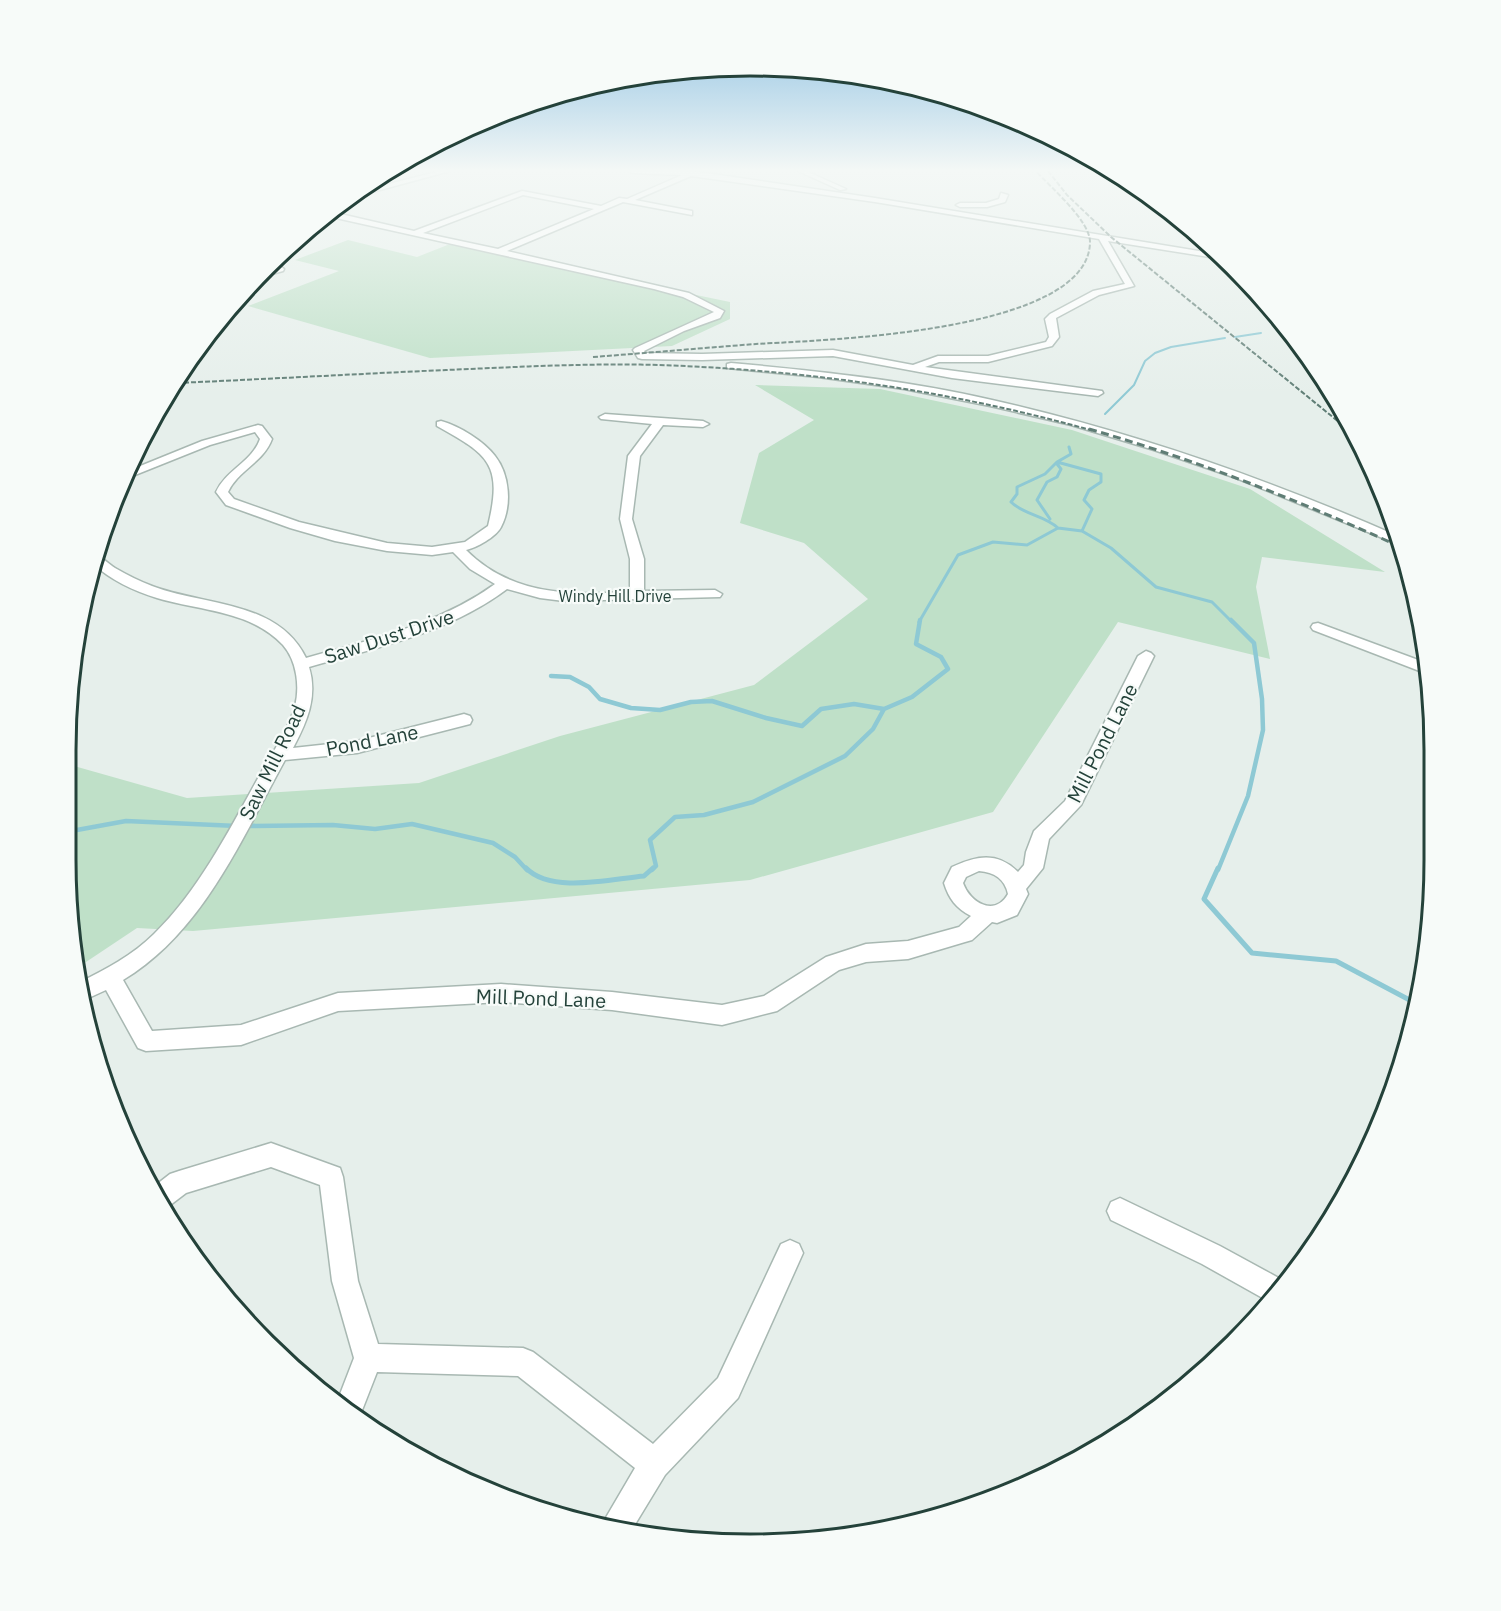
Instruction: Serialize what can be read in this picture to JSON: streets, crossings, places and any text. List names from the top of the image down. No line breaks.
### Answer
{"streets":{"street":["Windy Hill Drive","Saw Dust Drive","Pond Lane","Mill Pond Lane","Saw Mill Road"]},"crossings":[["Windy Hill Drive","Saw Dust Drive"],["Saw Dust Drive","Saw Mill Road"],["Pond Lane","Saw Mill Road"],["Mill Pond Lane","Saw Mill Road"]]}
